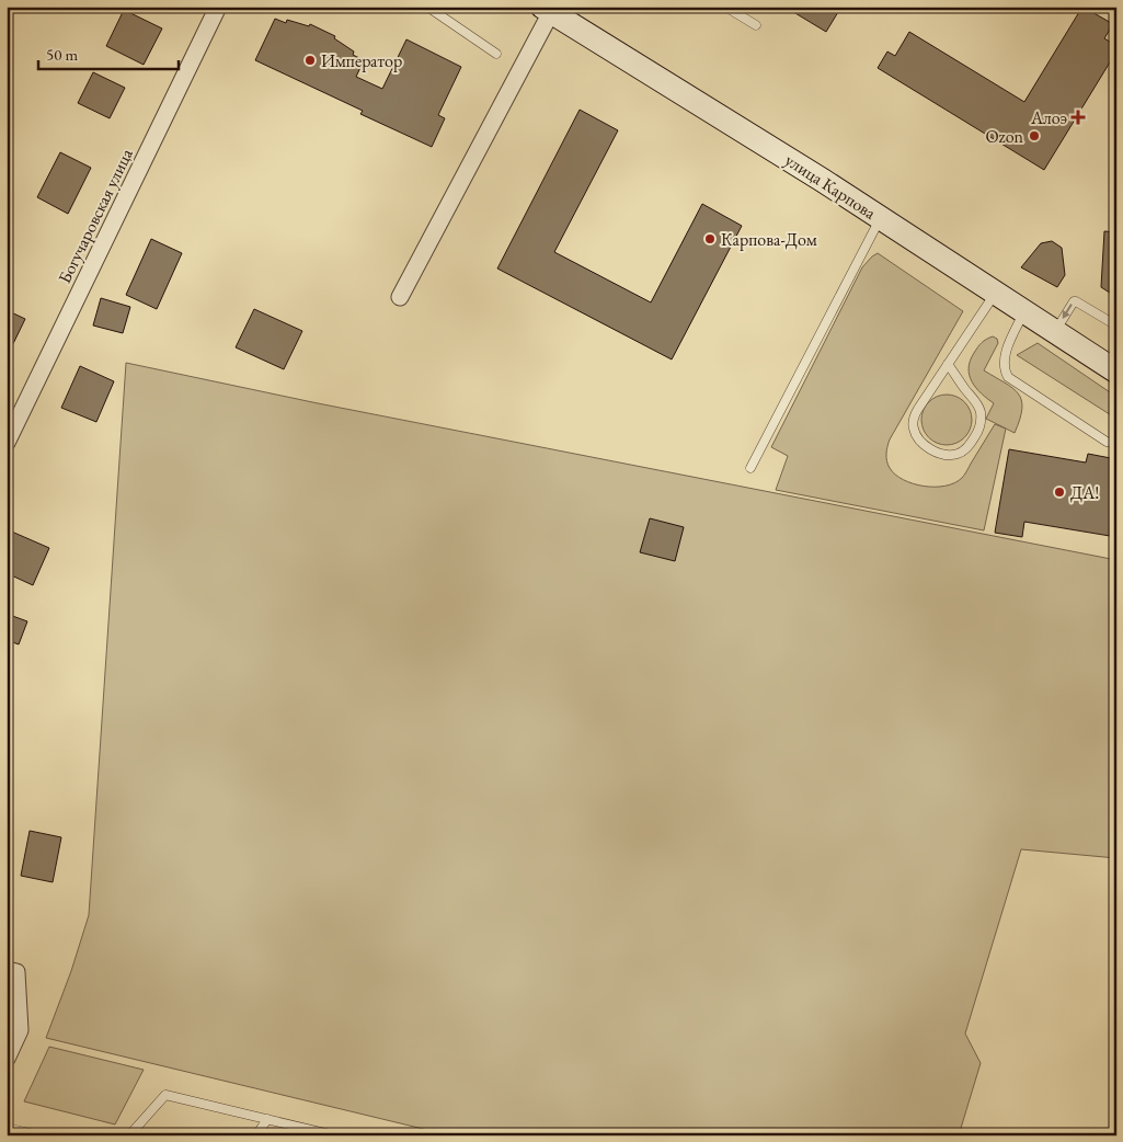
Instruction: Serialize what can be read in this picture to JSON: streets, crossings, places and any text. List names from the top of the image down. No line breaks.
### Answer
{"streets":{"main road":["улица Карпова"],"street":["Богучаровская улица"]},"places":{"other":["Император","Ozon","Карпова-Дом","ДА!"],"health":["Алоэ"]},"scale_bar":"50 m"}
